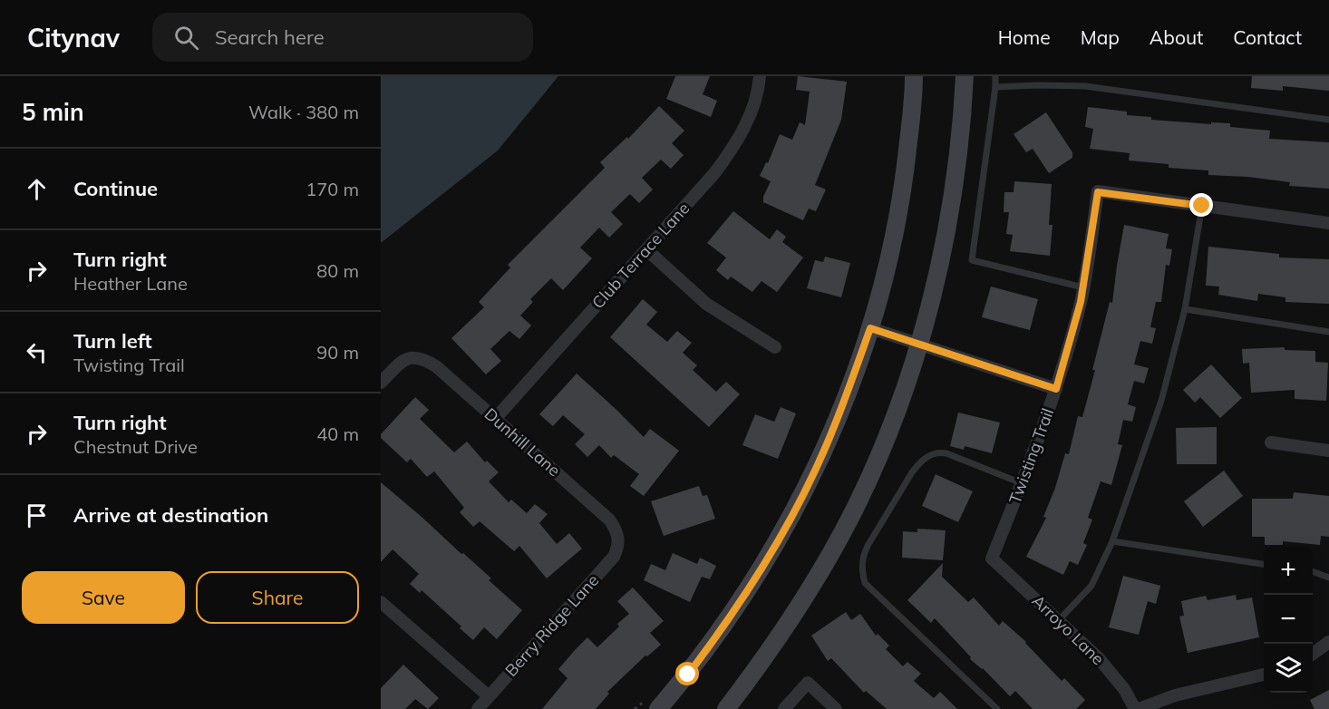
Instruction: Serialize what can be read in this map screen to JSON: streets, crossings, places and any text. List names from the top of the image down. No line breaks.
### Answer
{"streets":{"street":["Club Terrace Lane","Dunhill Lane","Twisting Trail","Berry Ridge Lane","Arroyo Lane"]},"crossings":[["Club Terrace Lane","Dunhill Lane"],["Dunhill Lane","Berry Ridge Lane"],["Twisting Trail","Arroyo Lane"]],"page":{"header":"Citynav","search":"Search here","nav":["Home","Map","About","Contact"],"heading":["5 min","Walk · 380 m"],"list":[["Continue","170 m"],["Turn right","Heather Lane","80 m"],["Turn left","Twisting Trail","90 m"],["Turn right","Chestnut Drive","40 m"],"Arrive at destination"],"map_buttons":["+","−"],"buttons":["Save","Share"]}}
